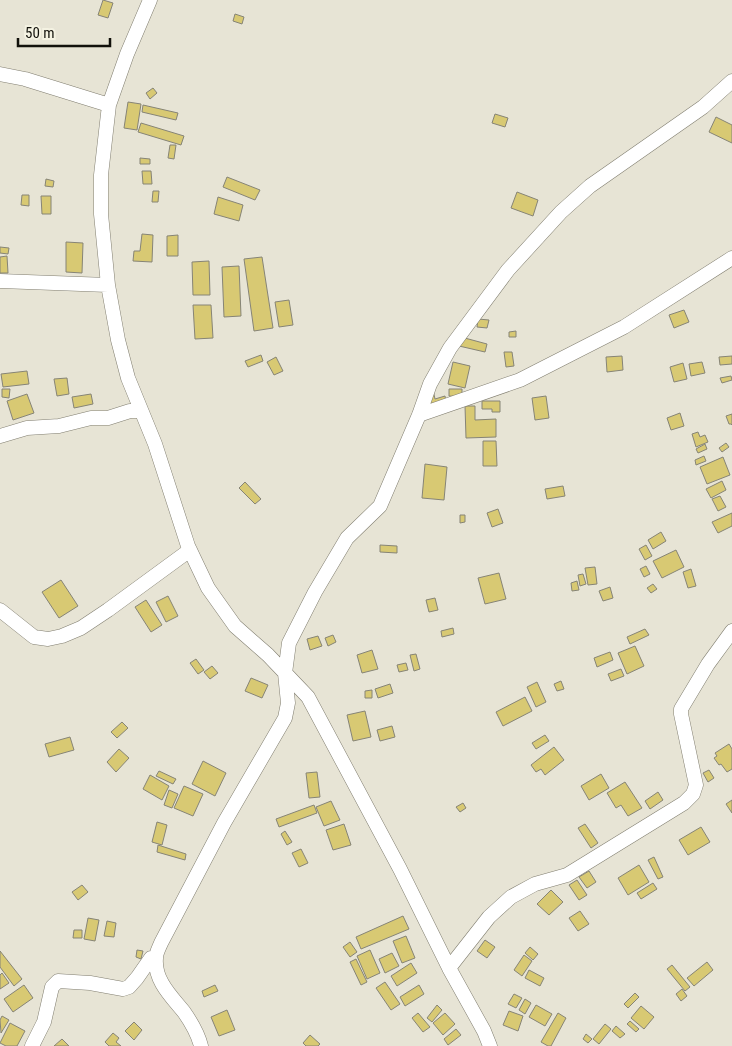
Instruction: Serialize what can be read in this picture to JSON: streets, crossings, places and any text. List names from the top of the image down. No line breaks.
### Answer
{"scale_bar":"50 m"}
